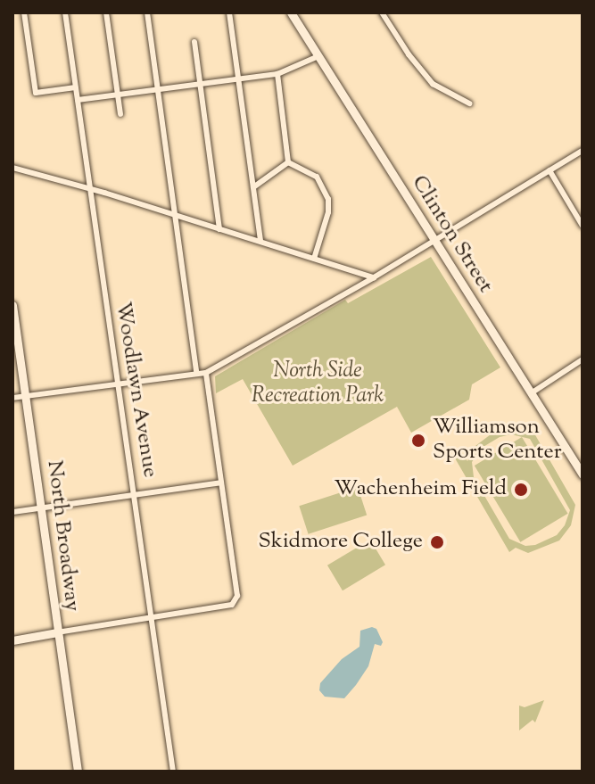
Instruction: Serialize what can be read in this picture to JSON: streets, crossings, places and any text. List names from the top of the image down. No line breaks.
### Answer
{"streets":{"street":["Clinton Street","Woodlawn Avenue","North Broadway"]},"parks":["North Side Recreation Park"],"places":["Williamson Sports Center","Wachenheim Field","Skidmore College"]}
